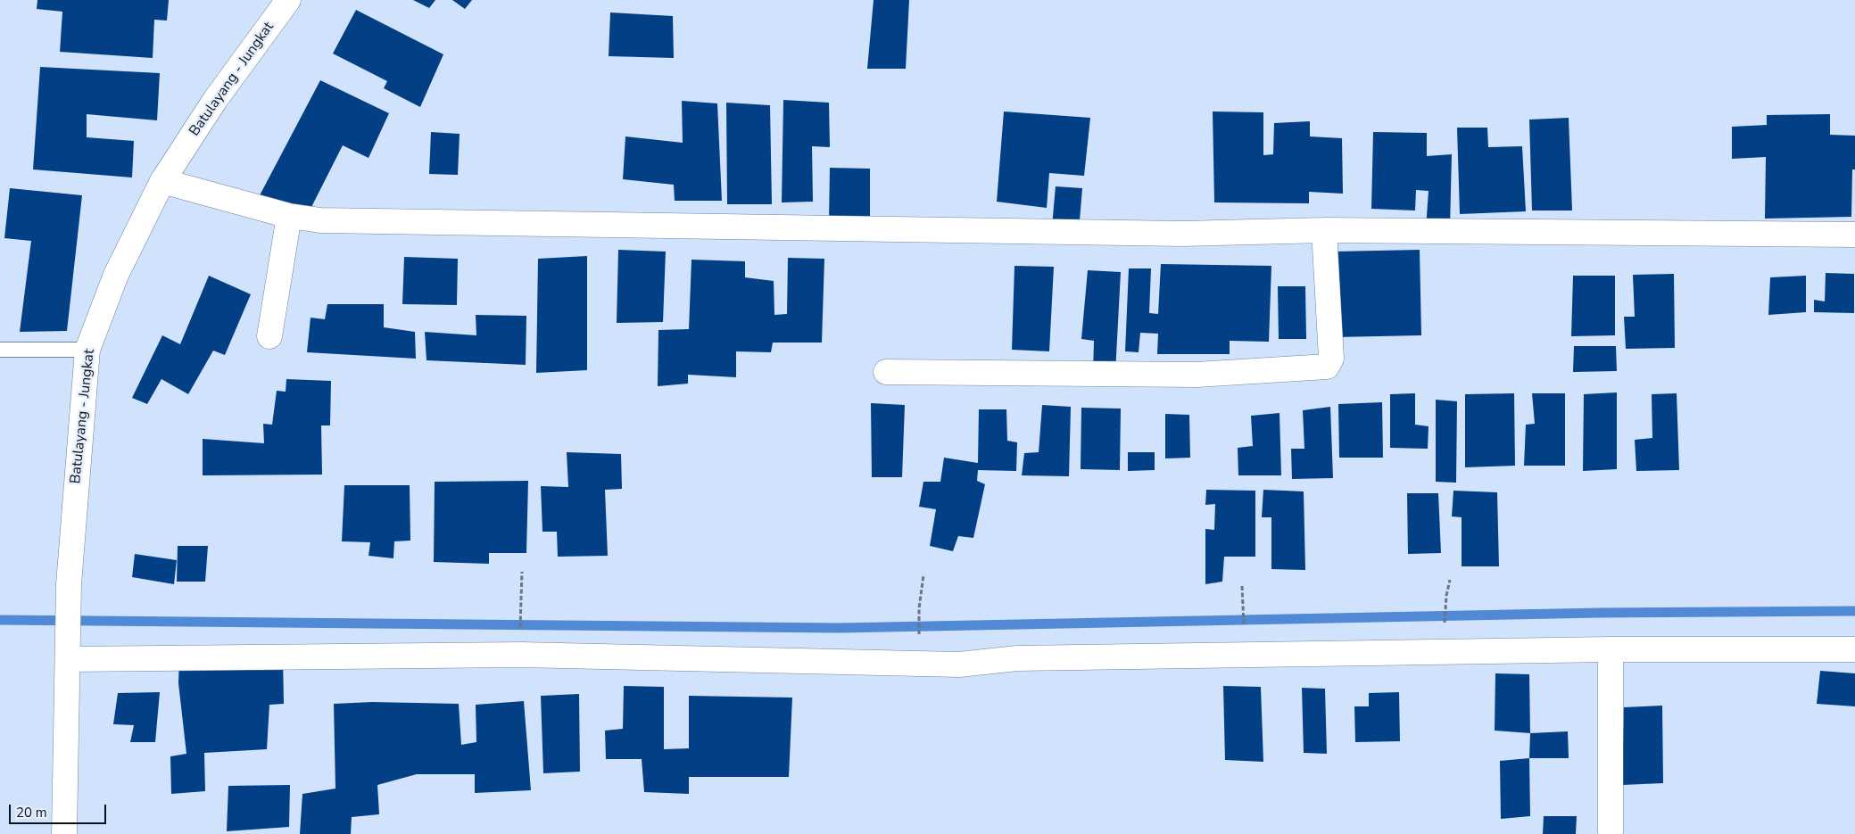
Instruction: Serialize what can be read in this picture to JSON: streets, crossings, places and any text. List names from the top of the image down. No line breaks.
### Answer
{"streets":{"main road":["Batulayang - Jungkat"]},"scale_bar":"20 m"}
